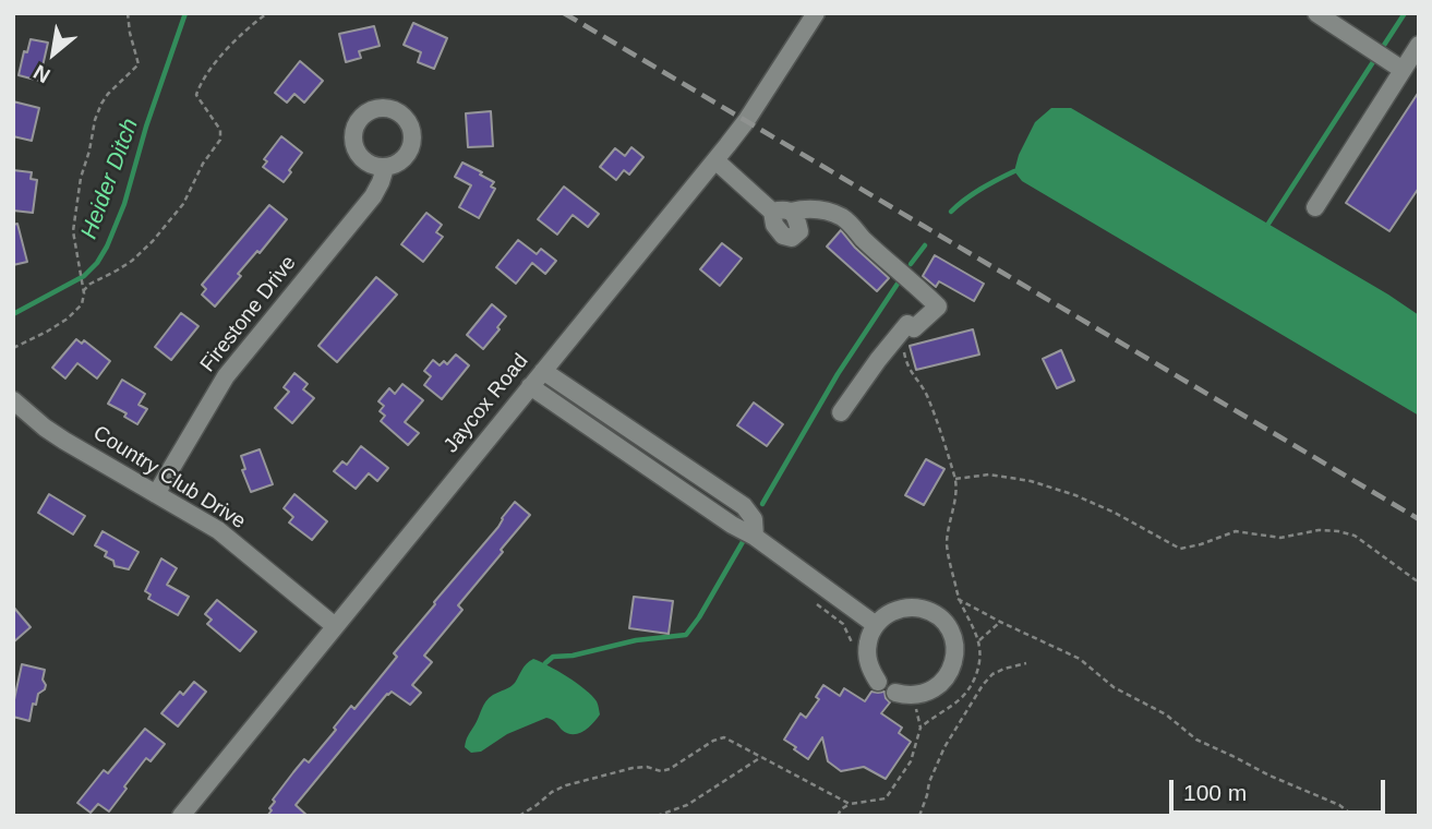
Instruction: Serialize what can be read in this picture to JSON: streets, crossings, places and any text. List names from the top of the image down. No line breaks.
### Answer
{"streets":{"street":["Firestone Drive","Jaycox Road","Country Club Drive"]},"crossings":[["Firestone Drive","Country Club Drive"],["Jaycox Road","Country Club Drive"]],"water":["Heider Ditch"],"scale_bar":"100 m","north":"bottom left"}
